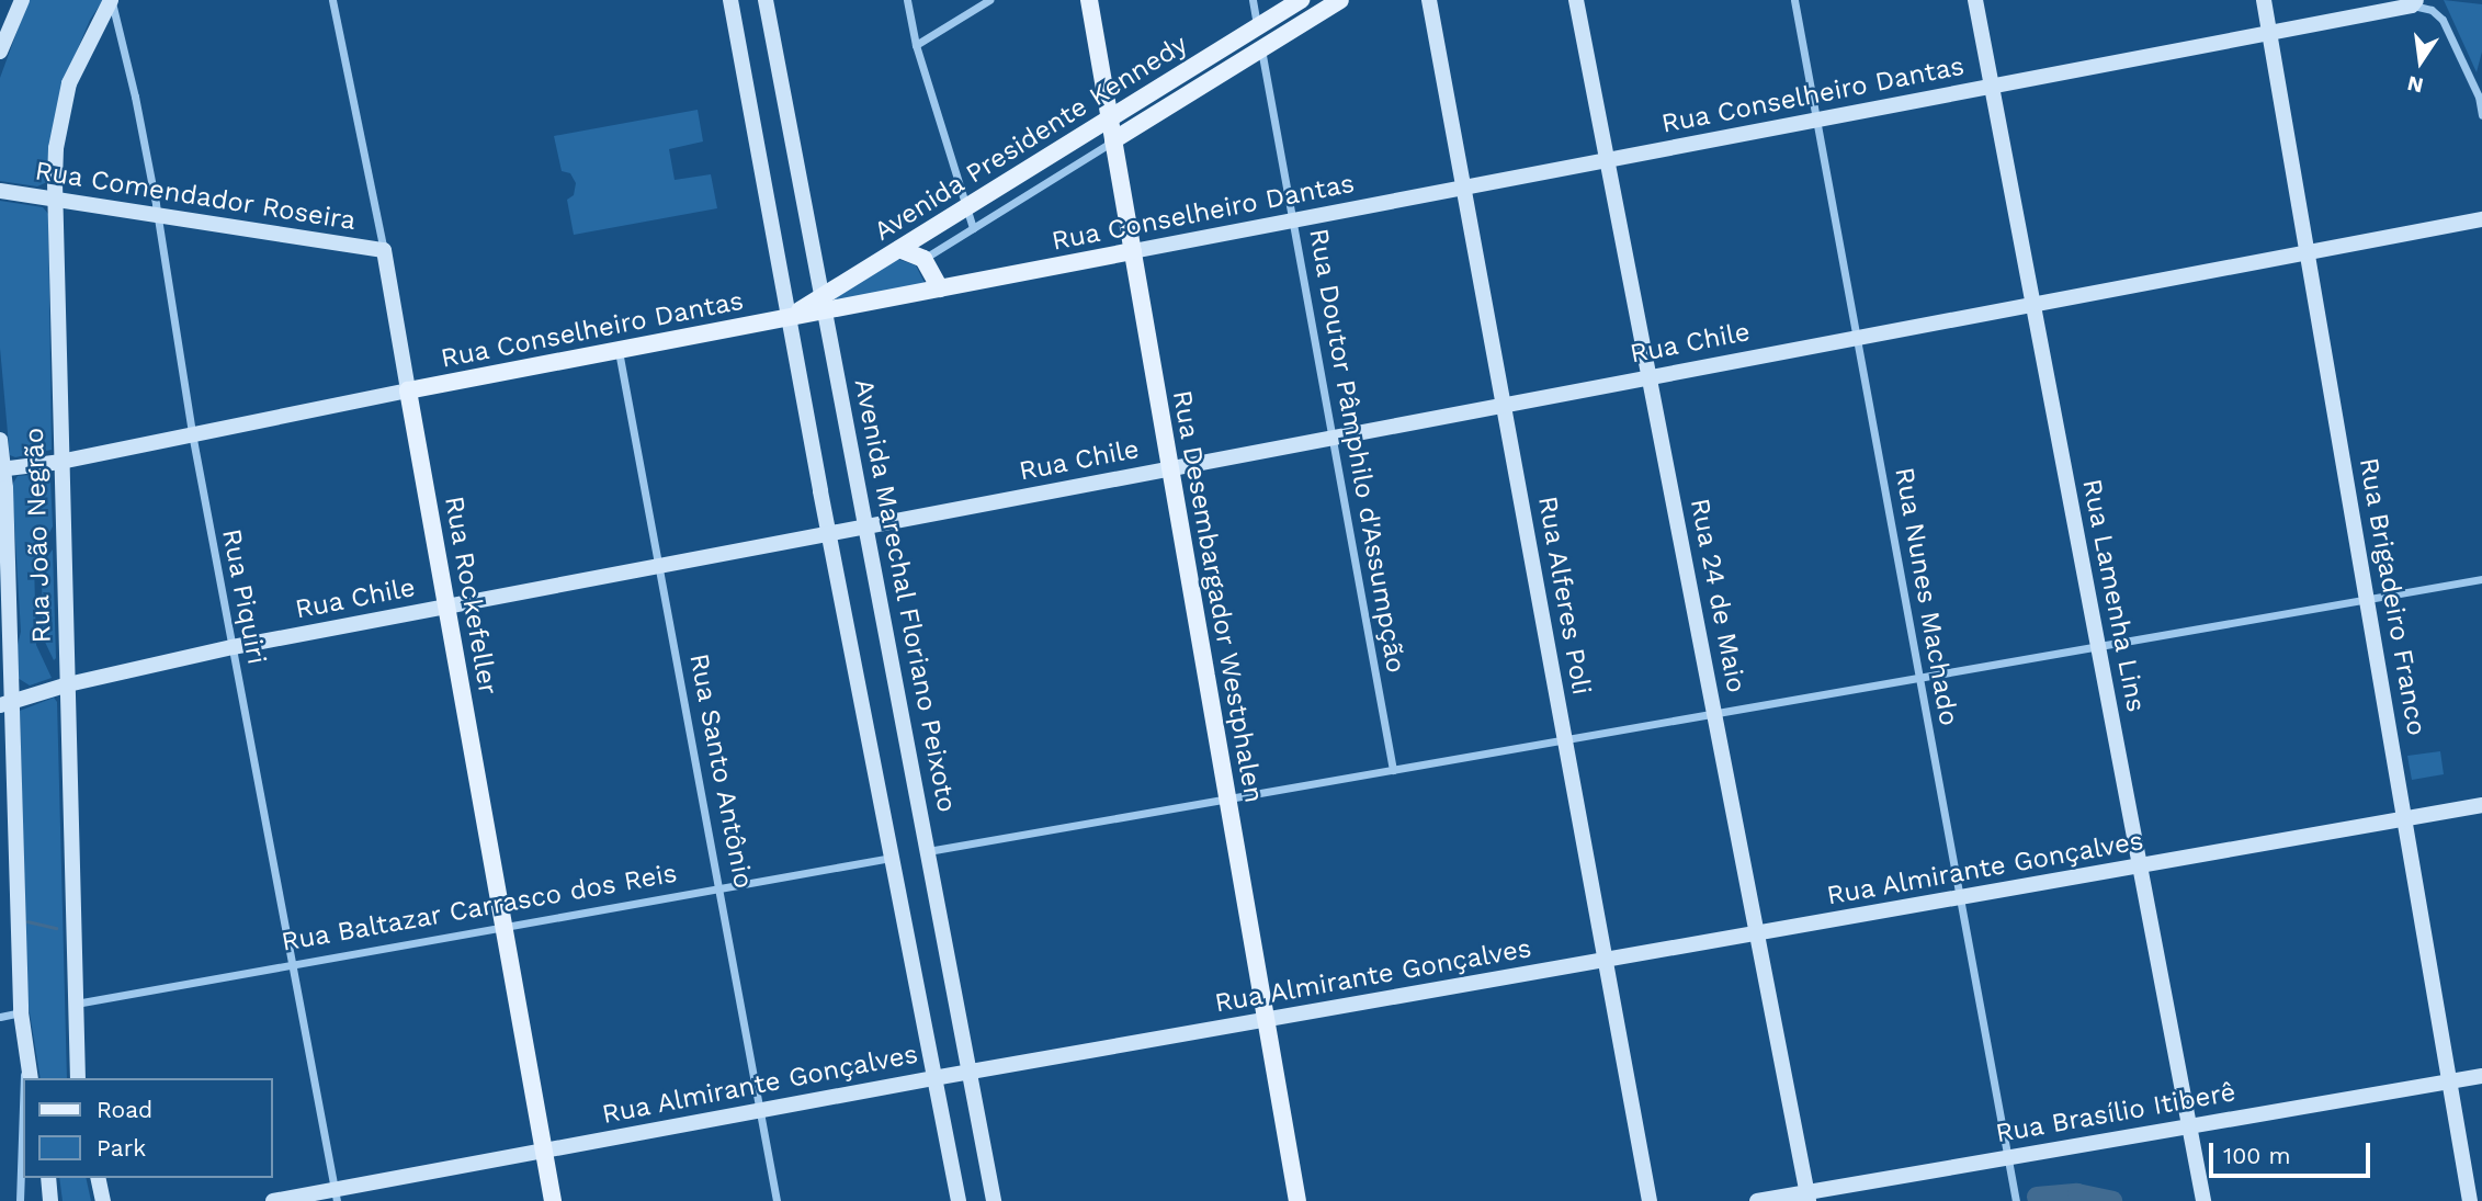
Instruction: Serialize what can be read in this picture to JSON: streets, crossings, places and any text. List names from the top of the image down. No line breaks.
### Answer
{"streets":{"main road":["Rua Conselheiro Dantas","Avenida Presidente Kennedy","Rua Comendador Roseira","Rua Chile","Rua João Negrão","Rua Rockefeller","Avenida Marechal Floriano Peixoto","Rua Alferes Poli","Rua 24 de Maio","Rua Lamenha Lins","Rua Desembargador Westphalen","Rua Brigadeiro Franco","Rua Almirante Gonçalves","Rua Brasílio Itiberê"],"street":["Rua Doutor Pâmphilo d'Assumpção","Rua Piquiri","Rua Nunes Machado","Rua Santo Antônio","Rua Baltazar Carrasco dos Reis"]},"crossings":[["Rua Conselheiro Dantas","Avenida Presidente Kennedy"],["Rua Conselheiro Dantas","Rua Doutor Pâmphilo d'Assumpção"],["Rua Conselheiro Dantas","Rua João Negrão"],["Rua Conselheiro Dantas","Rua Rockefeller"],["Rua Conselheiro Dantas","Avenida Marechal Floriano Peixoto"],["Rua Conselheiro Dantas","Rua Alferes Poli"],["Rua Conselheiro Dantas","Rua 24 de Maio"],["Rua Conselheiro Dantas","Rua Lamenha Lins"],["Rua Conselheiro Dantas","Rua Piquiri"],["Rua Conselheiro Dantas","Rua Desembargador Westphalen"],["Rua Conselheiro Dantas","Rua Nunes Machado"],["Rua Conselheiro Dantas","Rua Brigadeiro Franco"],["Rua Conselheiro Dantas","Rua Santo Antônio"],["Avenida Presidente Kennedy","Rua Doutor Pâmphilo d'Assumpção"],["Avenida Presidente Kennedy","Avenida Marechal Floriano Peixoto"],["Avenida Presidente Kennedy","Rua Desembargador Westphalen"],["Rua Comendador Roseira","Rua João Negrão"],["Rua Comendador Roseira","Rua Rockefeller"],["Rua Comendador Roseira","Rua Piquiri"],["Rua Chile","Rua Doutor Pâmphilo d'Assumpção"],["Rua Chile","Rua João Negrão"],["Rua Chile","Rua Rockefeller"],["Rua Chile","Avenida Marechal Floriano Peixoto"],["Rua Chile","Rua Alferes Poli"],["Rua Chile","Rua 24 de Maio"],["Rua Chile","Rua Lamenha Lins"],["Rua Chile","Rua Piquiri"],["Rua Chile","Rua Desembargador Westphalen"],["Rua Chile","Rua Nunes Machado"],["Rua Chile","Rua Brigadeiro Franco"],["Rua Chile","Rua Santo Antônio"],["Rua João Negrão","Rua Piquiri"],["Rua João Negrão","Rua Baltazar Carrasco dos Reis"],["Rua Rockefeller","Rua Almirante Gonçalves"],["Rua Rockefeller","Rua Baltazar Carrasco dos Reis"],["Avenida Marechal Floriano Peixoto","Rua Almirante Gonçalves"],["Rua Alferes Poli","Rua Almirante Gonçalves"],["Rua 24 de Maio","Rua Almirante Gonçalves"],["Rua 24 de Maio","Rua Brasílio Itiberê"],["Rua Lamenha Lins","Rua Almirante Gonçalves"],["Rua Lamenha Lins","Rua Brasílio Itiberê"],["Rua Piquiri","Rua Almirante Gonçalves"],["Rua Piquiri","Rua Baltazar Carrasco dos Reis"],["Rua Desembargador Westphalen","Rua Almirante Gonçalves"],["Rua Nunes Machado","Rua Almirante Gonçalves"],["Rua Nunes Machado","Rua Brasílio Itiberê"],["Rua Brigadeiro Franco","Rua Almirante Gonçalves"],["Rua Brigadeiro Franco","Rua Brasílio Itiberê"],["Rua Santo Antônio","Rua Almirante Gonçalves"],["Rua Santo Antônio","Rua Baltazar Carrasco dos Reis"]],"legend":["Road","Park"],"scale_bar":"100 m","north":"bottom"}
